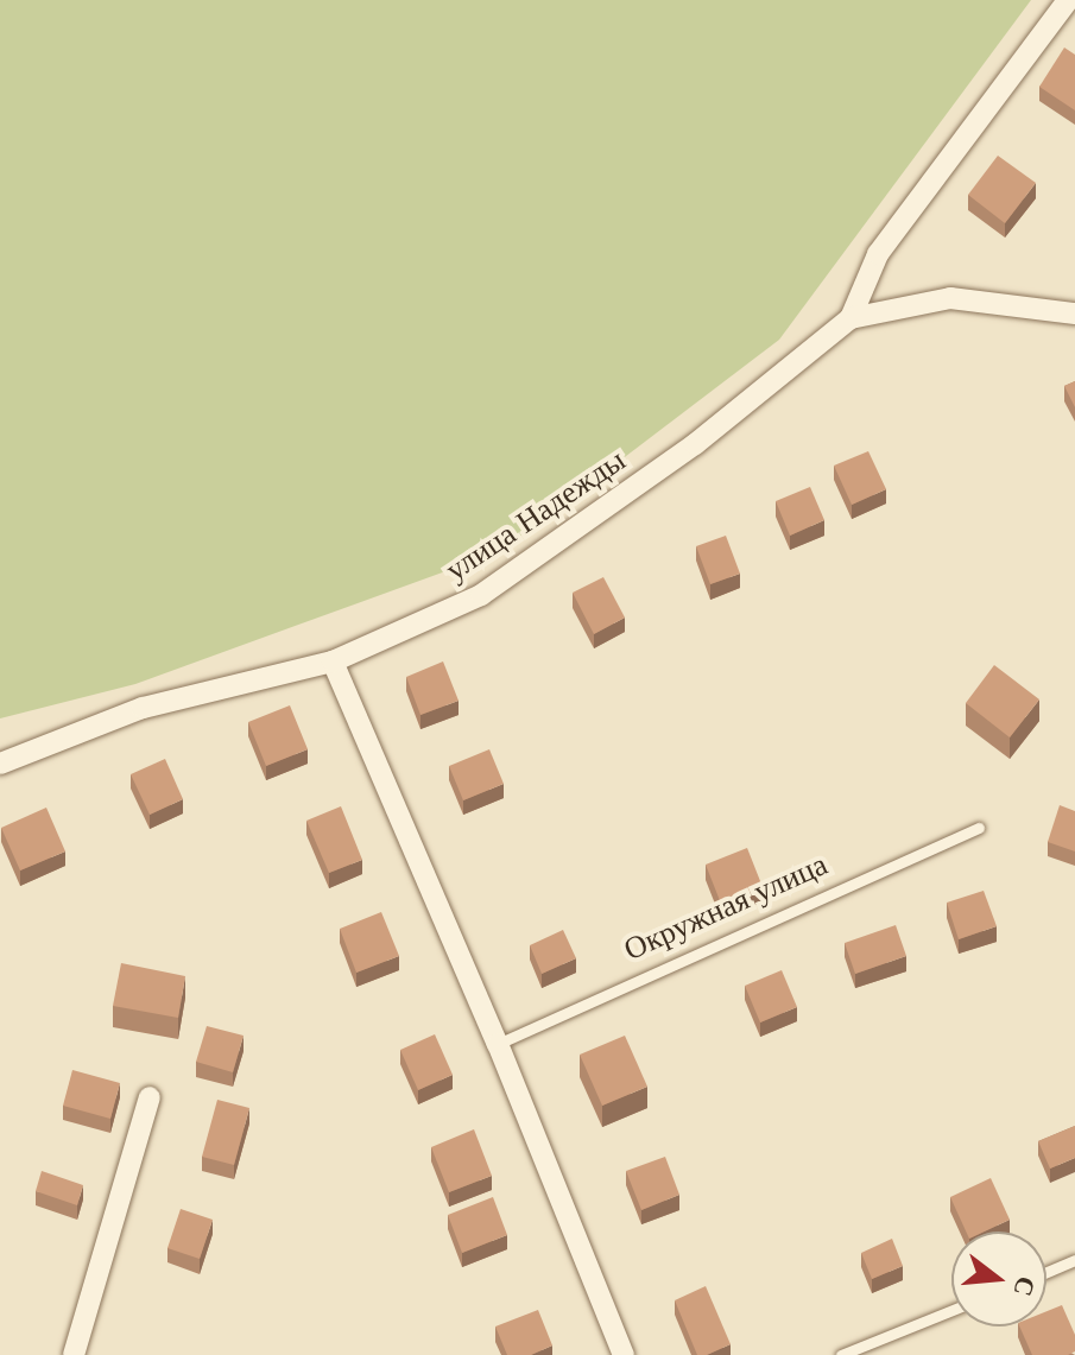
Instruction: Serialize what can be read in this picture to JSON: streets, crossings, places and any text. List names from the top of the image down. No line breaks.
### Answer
{"streets":{"street":["улица Надежды"],"lane":["Окружная улица"]},"north":"right"}
